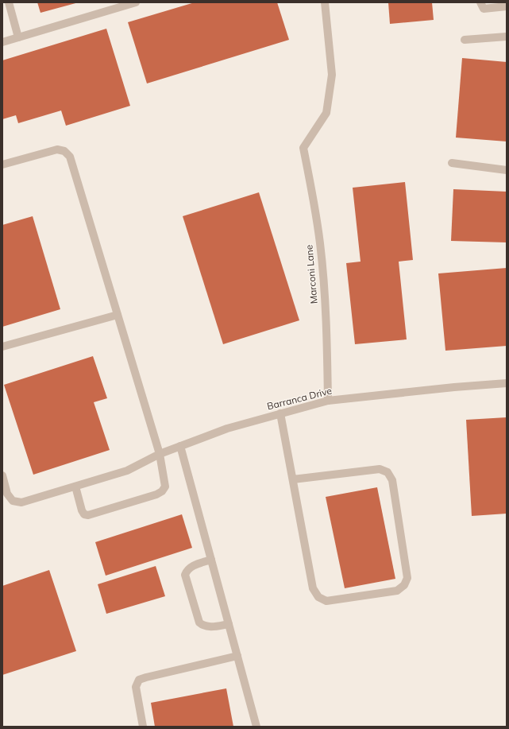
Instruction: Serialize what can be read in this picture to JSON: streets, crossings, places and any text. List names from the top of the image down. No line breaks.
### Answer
{"streets":{"street":["Marconi Lane","Barranca Drive"]},"crossings":[["Marconi Lane","Barranca Drive"]]}
